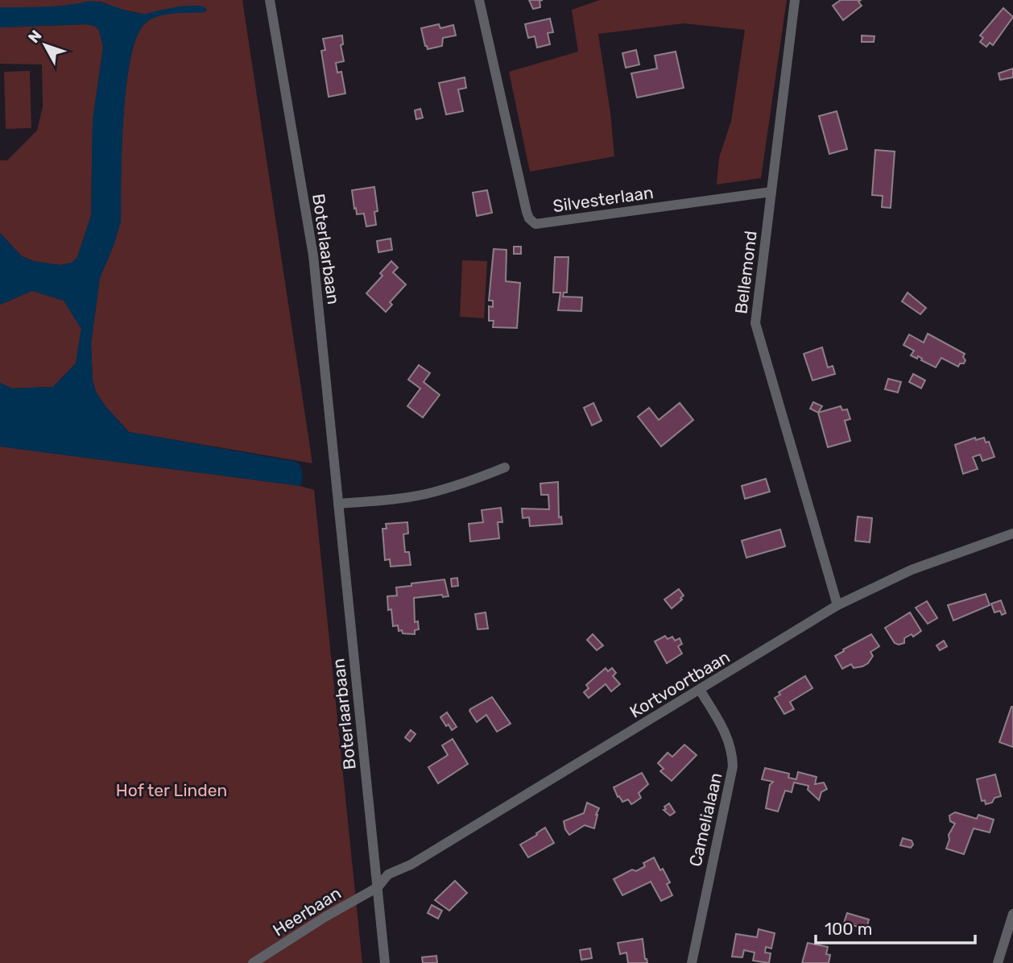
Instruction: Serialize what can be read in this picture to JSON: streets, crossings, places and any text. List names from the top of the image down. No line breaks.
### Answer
{"streets":{"street":["Silvesterlaan","Boterlaarbaan","Bellemond","Kortvoortbaan","Camelialaan","Heerbaan"]},"crossings":[["Silvesterlaan","Bellemond"],["Boterlaarbaan","Kortvoortbaan"],["Boterlaarbaan","Heerbaan"],["Bellemond","Kortvoortbaan"],["Kortvoortbaan","Camelialaan"],["Kortvoortbaan","Heerbaan"]],"parks":["Hof ter Linden"],"scale_bar":"100 m","north":"top left"}
